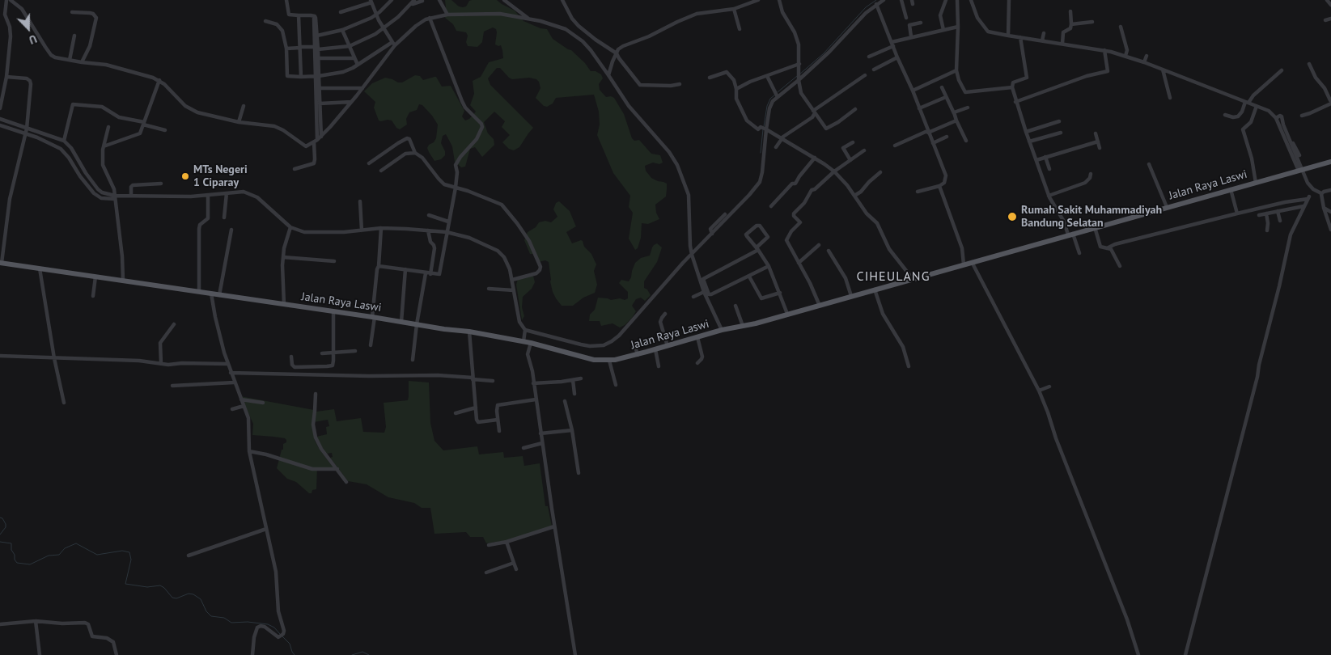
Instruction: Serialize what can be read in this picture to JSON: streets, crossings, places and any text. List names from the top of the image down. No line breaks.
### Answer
{"streets":{"main road":["Jalan Raya Laswi"]},"districts":["CIHEULANG"],"places":["MTs Negeri 1 Ciparay","Rumah Sakit Muhammadiyah Bandung Selatan"],"north":"bottom"}
